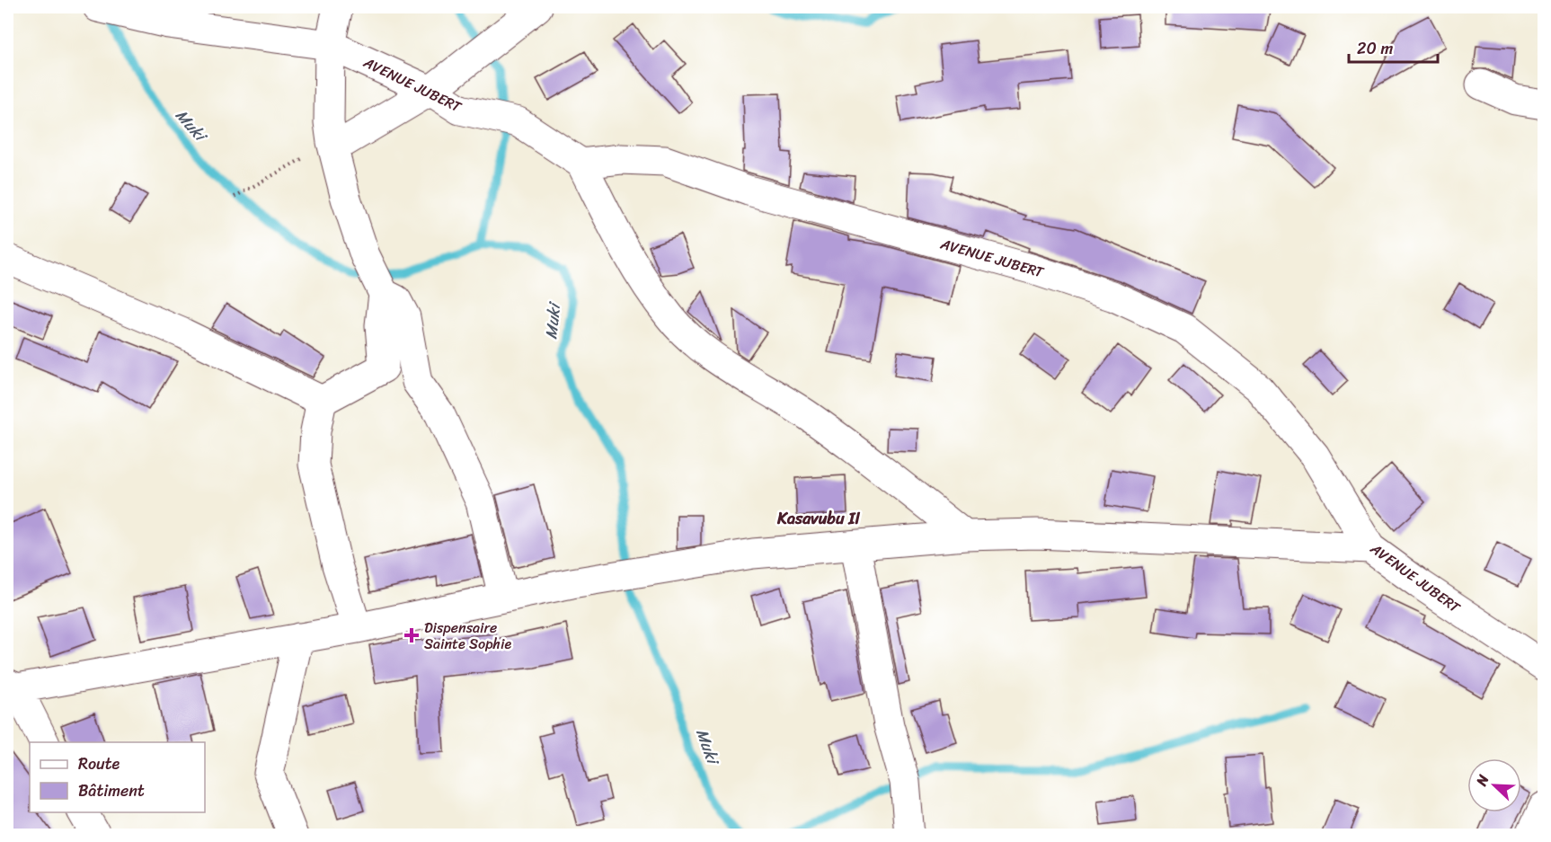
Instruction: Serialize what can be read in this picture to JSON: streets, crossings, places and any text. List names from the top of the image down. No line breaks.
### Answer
{"streets":{"street":["AVENUE JUBERT"]},"districts":["Kasavubu II"],"water":["Muki"],"places":{"health":["Dispensaire Sainte Sophie"]},"legend":["Route","Bâtiment"],"scale_bar":"20 m","north":"top left"}
